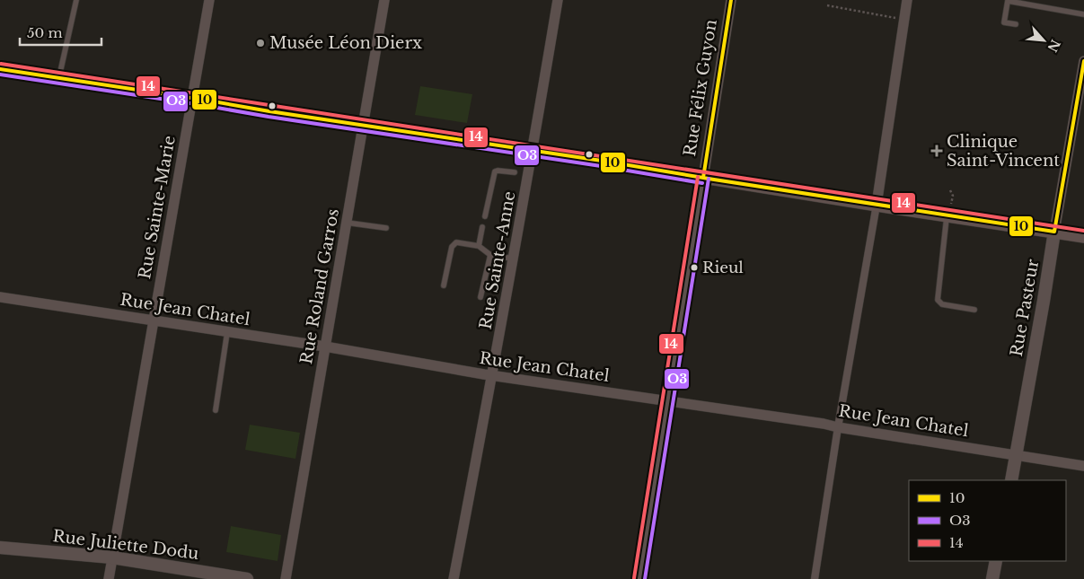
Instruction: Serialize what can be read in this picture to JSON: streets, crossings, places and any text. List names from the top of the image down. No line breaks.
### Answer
{"streets":{"street":["Rue Félix Guyon","Rue Sainte-Marie","Rue Sainte-Anne","Rue Roland Garros","Rue Pasteur","Rue Jean Chatel","Rue Juliette Dodu"]},"crossings":[["Rue Félix Guyon","Rue Jean Chatel"],["Rue Sainte-Marie","Rue Jean Chatel"],["Rue Sainte-Marie","Rue Juliette Dodu"],["Rue Sainte-Anne","Rue Jean Chatel"],["Rue Roland Garros","Rue Jean Chatel"],["Rue Pasteur","Rue Jean Chatel"]],"places":{"other":["Musée Léon Dierx","Rieul"],"health":["Clinique Saint-Vincent"]},"lines":["transit line 10","transit line 14","transit line O3"],"legend":["10","O3","14"],"scale_bar":"50 m","north":"bottom right"}
